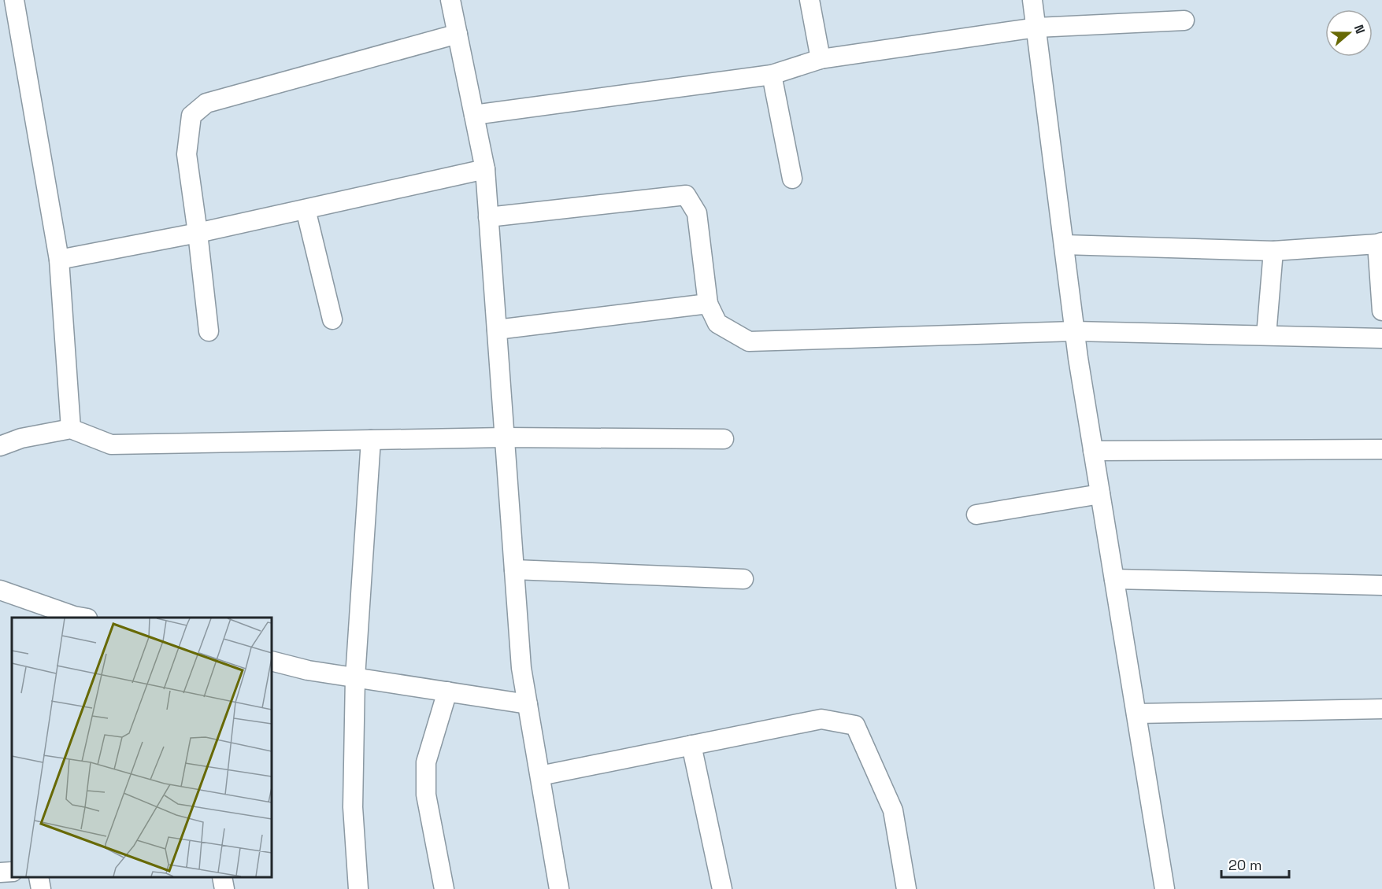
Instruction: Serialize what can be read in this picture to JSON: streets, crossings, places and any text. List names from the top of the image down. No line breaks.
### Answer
{"scale_bar":"20 m","north":"right"}
